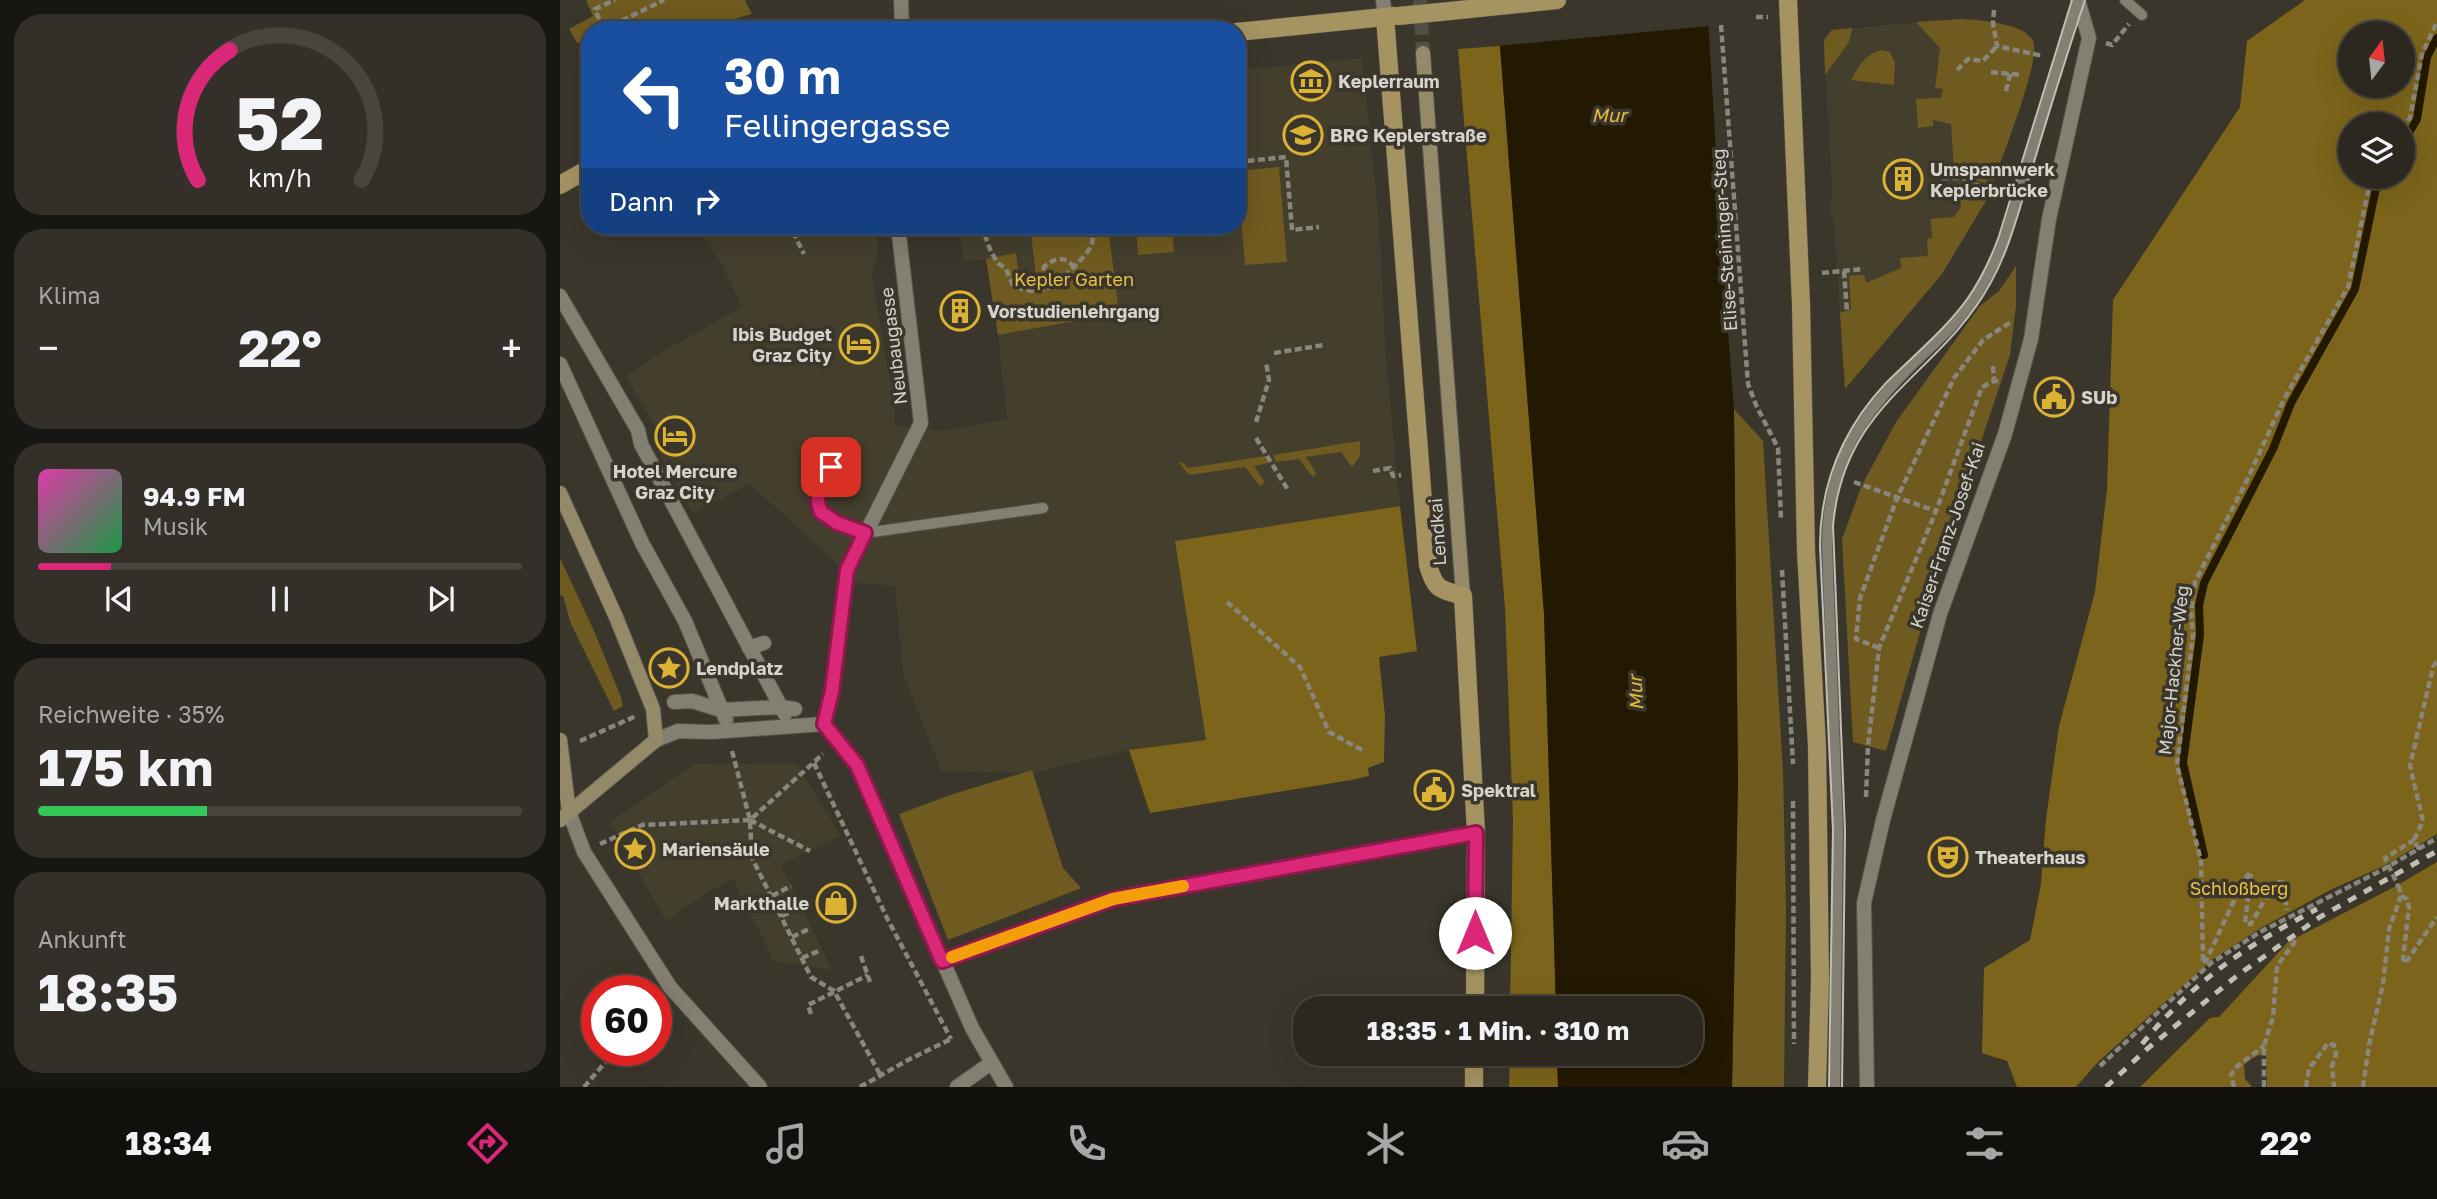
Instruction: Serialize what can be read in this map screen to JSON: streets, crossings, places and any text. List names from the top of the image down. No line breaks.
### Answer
{"streets":{"main road":["Lendkai"],"street":["Neubaugasse","Kaiser-Franz-Josef-Kai"],"path":["Elise-Steininger-Steg","Major-Hackher-Weg"]},"water":["Mur"],"parks":["Kepler Garten","Schloßberg"],"places":{"museum":["Keplerraum"],"school or university":["BRG Keplerstraße"],"building":["Umspannwerk Keplerbrücke","Vorstudienlehrgang"],"hotel":["Ibis Budget Graz City","Hotel Mercure Graz City"],"public building":["SUb","Spektral"],"place":["Lendplatz","Mariensäule"],"theatre":["Theaterhaus"],"shop":["Markthalle"]},"north":"top","page":{"turn":["30 m","Fellingergasse"],"then":"Dann","tile":["Klima",["Reichweite · 35%","175 km"],["Ankunft","18:35"]],"heat":["−","22°","+"],"song":["94.9 FM","Musik"],"limit":"60","trip":"18:35 · 1 Min. · 310 m","tabs":["18:34","22°"],"gauge":["52","km/h"]}}
